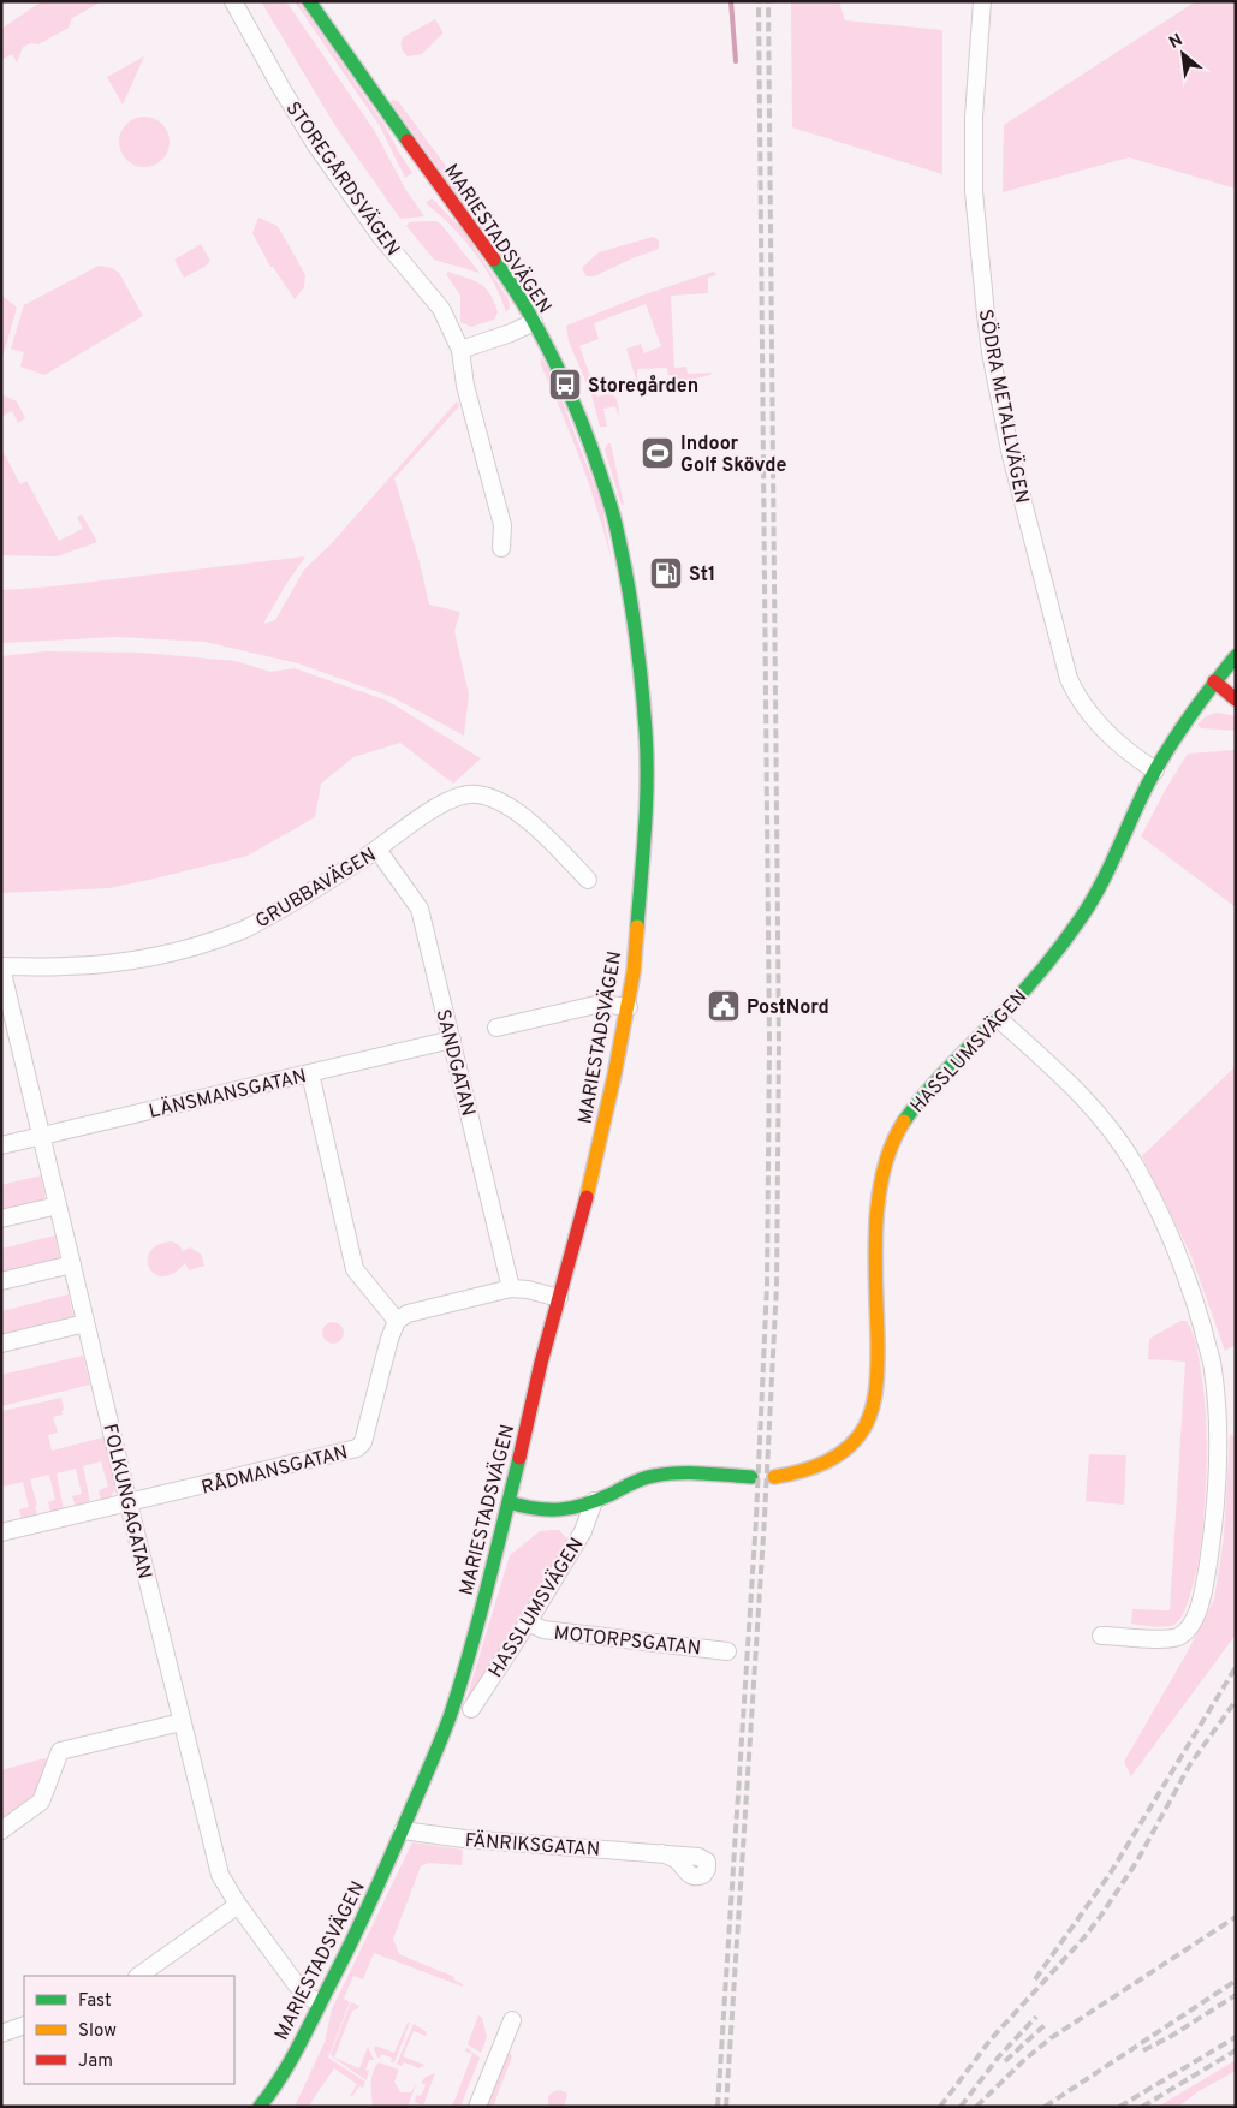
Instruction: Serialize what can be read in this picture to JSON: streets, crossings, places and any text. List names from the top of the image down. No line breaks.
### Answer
{"streets":{"main road":["MARIESTADSVÄGEN","HASSLUMSVÄGEN"],"street":["STOREGÅRDSVÄGEN","SÖDRA METALLVÄGEN","GRUBBAVÄGEN","SANDGATAN","LÄNSMANSGATAN","RÅDMANSGATAN","FOLKUNGAGATAN","MOTORPSGATAN","FÄNRIKSGATAN"]},"crossings":[["MARIESTADSVÄGEN","HASSLUMSVÄGEN"],["MARIESTADSVÄGEN","FOLKUNGAGATAN"],["MARIESTADSVÄGEN","FÄNRIKSGATAN"],["SÖDRA METALLVÄGEN","HASSLUMSVÄGEN"],["GRUBBAVÄGEN","SANDGATAN"],["GRUBBAVÄGEN","FOLKUNGAGATAN"],["HASSLUMSVÄGEN","MOTORPSGATAN"],["SANDGATAN","LÄNSMANSGATAN"],["LÄNSMANSGATAN","FOLKUNGAGATAN"],["RÅDMANSGATAN","FOLKUNGAGATAN"]],"places":{"bus stop":["Storegården"],"sports":["Indoor Golf Skövde"],"fuel station":["St1"],"public building":["PostNord"]},"legend":["Fast","Slow","Jam"],"north":"top left"}
